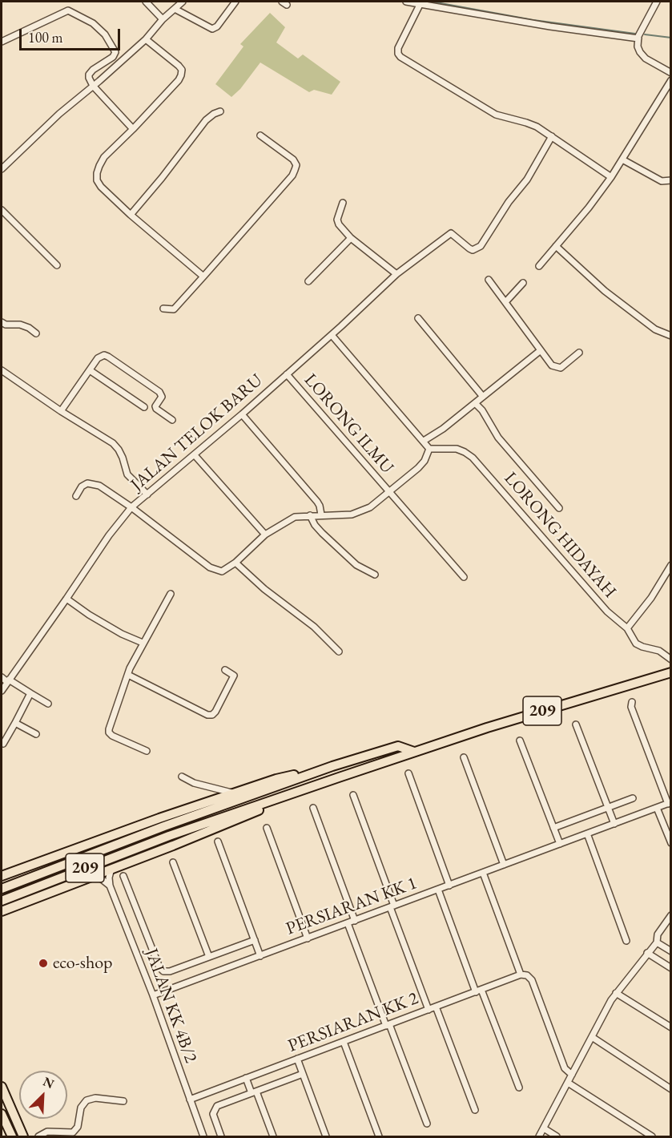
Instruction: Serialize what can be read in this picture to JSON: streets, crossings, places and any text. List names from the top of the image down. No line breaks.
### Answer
{"streets":{"main road":["209"],"street":["LORONG ILMU","JALAN TELOK BARU","LORONG HIDAYAH","PERSIARAN KK 1","JALAN KK 4B/2","PERSIARAN KK 2"]},"crossings":[["LORONG ILMU","JALAN TELOK BARU"],["PERSIARAN KK 1","JALAN KK 4B/2"],["JALAN KK 4B/2","PERSIARAN KK 2"]],"places":["eco-shop"],"scale_bar":"100 m","north":"top right"}
